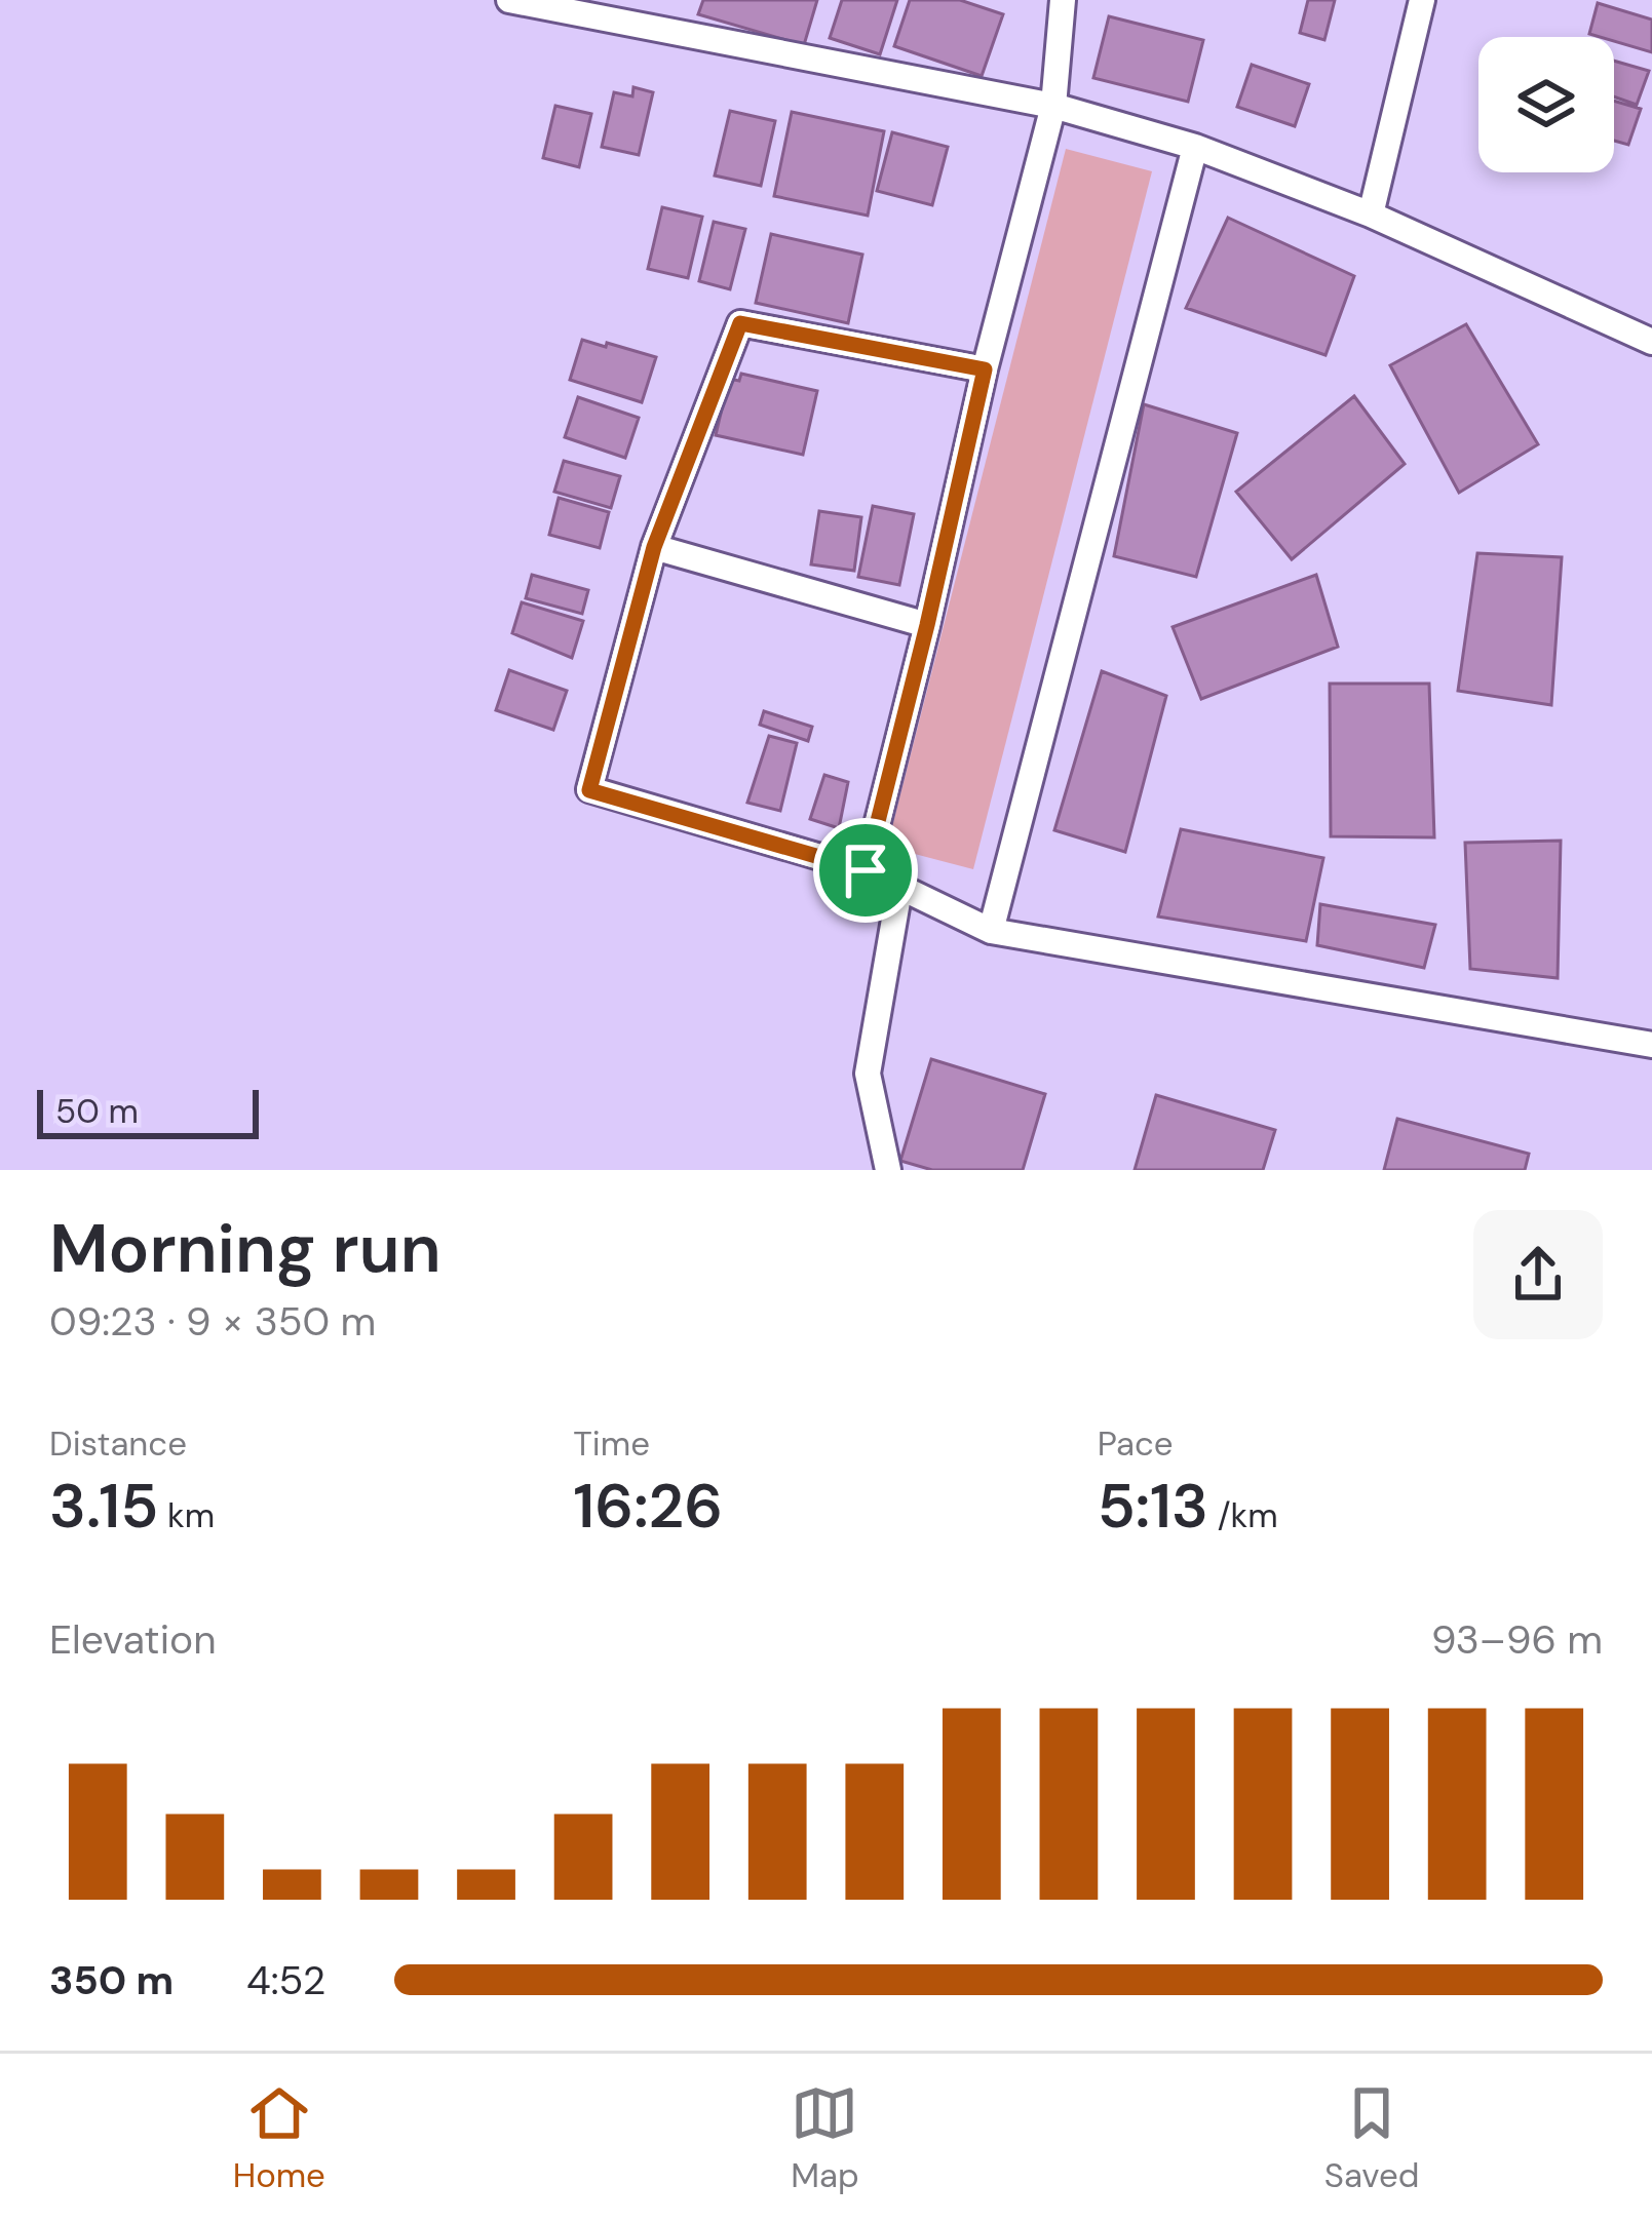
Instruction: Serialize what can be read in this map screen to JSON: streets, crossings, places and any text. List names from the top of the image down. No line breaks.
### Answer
{"scale_bar":"50 m","page":{"scale":"50 m","heading":["Morning run","09:23 · 9 × 350 m"],"stats":[["Distance","3.15 km"],["Time","16:26"],["Pace","5:13 /km"]],"chart":["Elevation","93–96 m"],"list":[{"name":"350 m","note":"4:52"}],"tabs":["Home","Map","Saved"]}}
